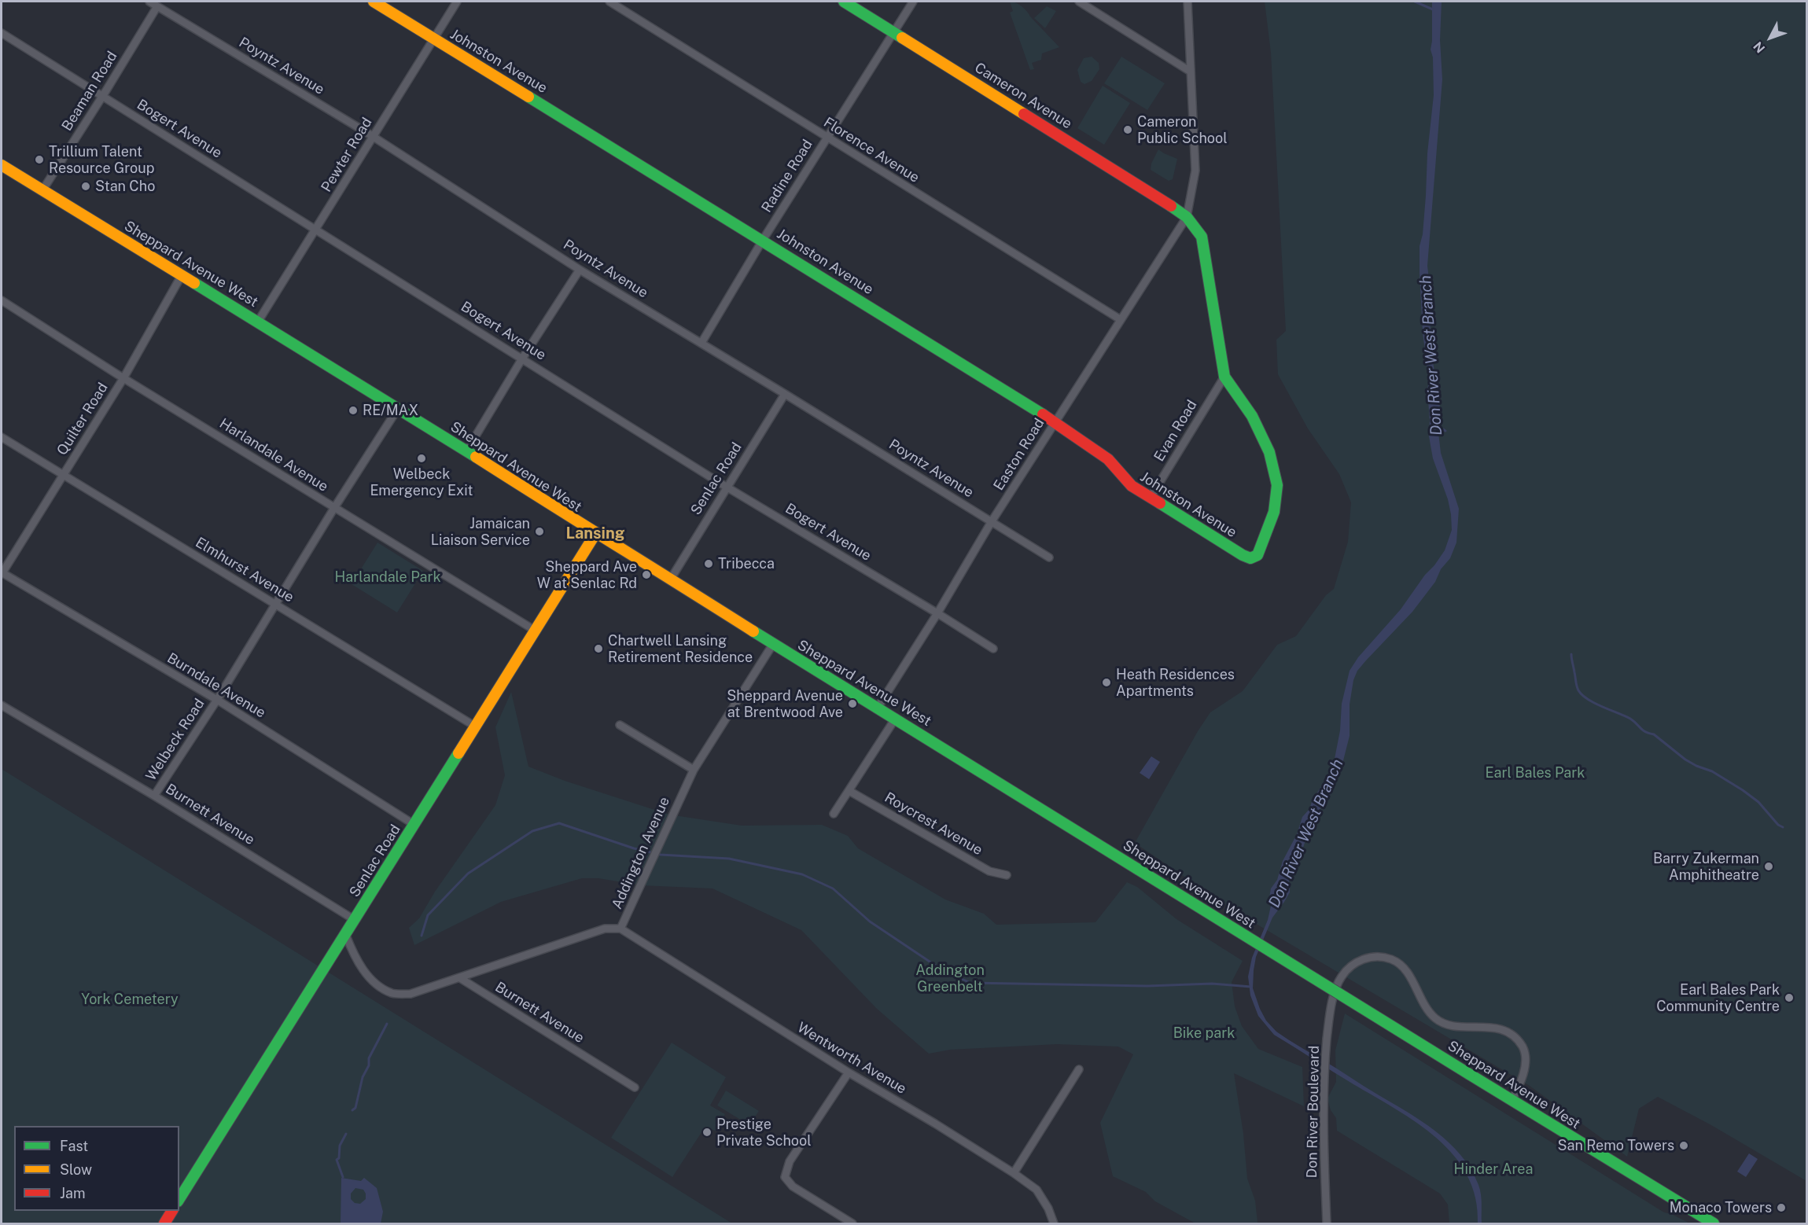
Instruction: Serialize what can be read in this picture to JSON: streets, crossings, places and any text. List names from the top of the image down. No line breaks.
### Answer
{"streets":{"street":["Johnston Avenue","Poyntz Avenue","Beaman Road","Cameron Avenue","Bogert Avenue","Florence Avenue","Pewter Road","Radine Road","Sheppard Avenue West","Quilter Road","Evan Road","Easton Road","Harlandale Avenue","Senlac Road","Elmhurst Avenue","Burndale Avenue","Welbeck Road","Burnett Avenue","Roycrest Avenue","Addington Avenue","Wentworth Avenue","Don River Boulevard"]},"crossings":[["Johnston Avenue","Cameron Avenue"],["Johnston Avenue","Pewter Road"],["Johnston Avenue","Radine Road"],["Johnston Avenue","Evan Road"],["Johnston Avenue","Easton Road"],["Poyntz Avenue","Beaman Road"],["Poyntz Avenue","Pewter Road"],["Poyntz Avenue","Radine Road"],["Poyntz Avenue","Easton Road"],["Poyntz Avenue","Senlac Road"],["Beaman Road","Bogert Avenue"],["Beaman Road","Sheppard Avenue West"],["Cameron Avenue","Radine Road"],["Cameron Avenue","Evan Road"],["Cameron Avenue","Easton Road"],["Bogert Avenue","Pewter Road"],["Bogert Avenue","Easton Road"],["Bogert Avenue","Senlac Road"],["Florence Avenue","Radine Road"],["Florence Avenue","Easton Road"],["Pewter Road","Sheppard Avenue West"],["Sheppard Avenue West","Quilter Road"],["Sheppard Avenue West","Easton Road"],["Sheppard Avenue West","Senlac Road"],["Sheppard Avenue West","Welbeck Road"],["Sheppard Avenue West","Addington Avenue"],["Sheppard Avenue West","Don River Boulevard"],["Quilter Road","Harlandale Avenue"],["Quilter Road","Elmhurst Avenue"],["Quilter Road","Burndale Avenue"],["Harlandale Avenue","Senlac Road"],["Harlandale Avenue","Welbeck Road"],["Senlac Road","Elmhurst Avenue"],["Senlac Road","Burndale Avenue"],["Senlac Road","Burnett Avenue"],["Elmhurst Avenue","Welbeck Road"],["Burndale Avenue","Welbeck Road"],["Welbeck Road","Burnett Avenue"],["Burnett Avenue","Addington Avenue"],["Addington Avenue","Wentworth Avenue"]],"districts":["Lansing"],"water":["Don River West Branch"],"parks":["Harlandale Park","Earl Bales Park","Addington Greenbelt","York Cemetery","Bike park","Hinder Area"],"places":["Cameron Public School","Trillium Talent Resource Group","Stan Cho","RE/MAX","Welbeck Emergency Exit","Jamaican Liaison Service","Tribecca","Sheppard Ave W at Senlac Rd","Chartwell Lansing Retirement Residence","Heath Residences Apartments","Sheppard Avenue at Brentwood Ave","Barry Zukerman Amphitheatre","Earl Bales Park Community Centre","Prestige Private School","San Remo Towers","Monaco Towers"],"legend":["Fast","Slow","Jam"],"north":"bottom left"}
